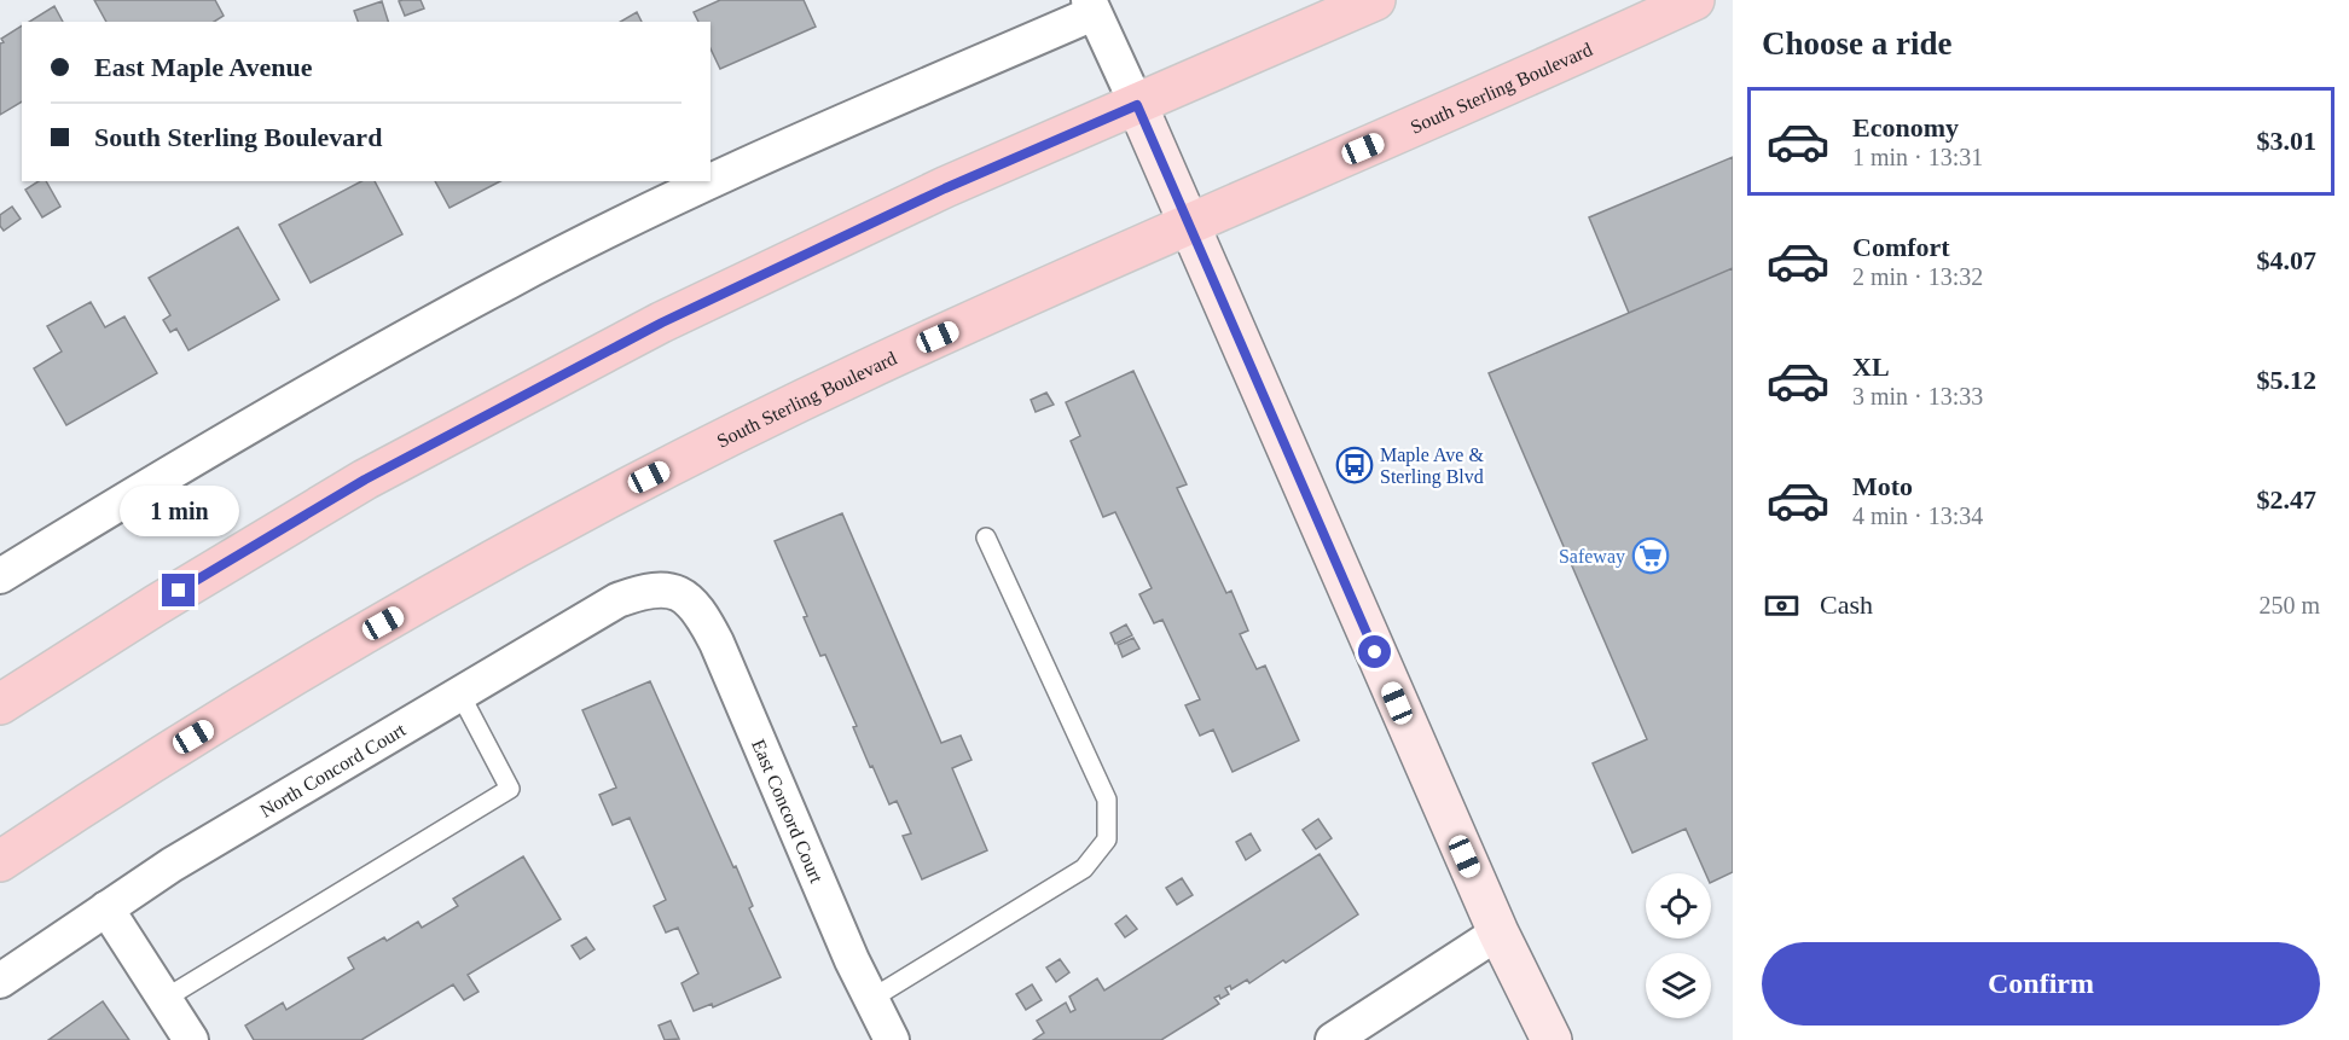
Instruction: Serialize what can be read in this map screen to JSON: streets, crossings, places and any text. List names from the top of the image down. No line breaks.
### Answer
{"streets":{"main road":["South Sterling Boulevard"],"street":["North Concord Court","East Concord Court"]},"crossings":[["North Concord Court","East Concord Court"]],"places":{"bus stop":["Maple Ave & Sterling Blvd"],"supermarket":["Safeway"]},"page":{"heading":"Choose a ride","banner":["East Maple Avenue","South Sterling Boulevard"],"list":[{"name":"Economy","note":"1 min · 13:31","value":"$3.01"},{"name":"Comfort","note":"2 min · 13:32","value":"$4.07"},{"name":"XL","note":"3 min · 13:33","value":"$5.12"},{"name":"Moto","note":"4 min · 13:34","value":"$2.47"}],"bubble":"1 min","pay":["Cash","250 m"],"buttons":"Confirm"}}
